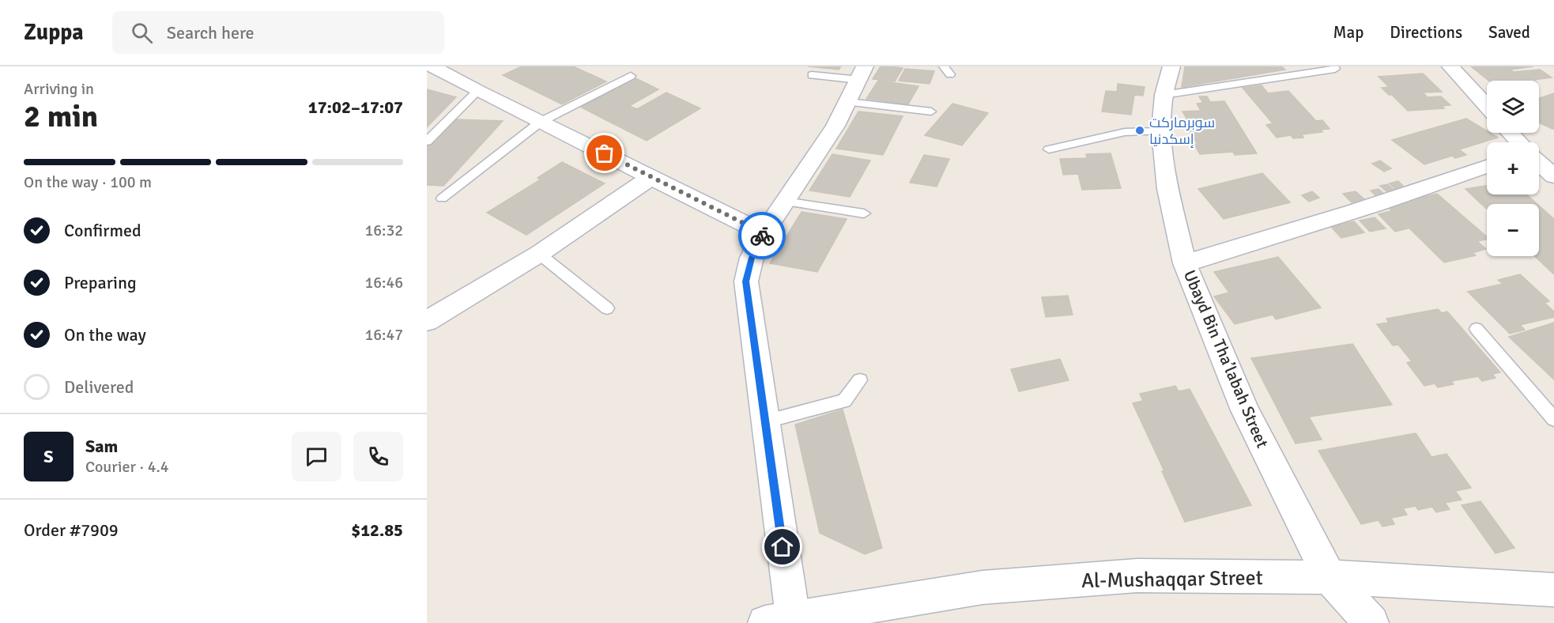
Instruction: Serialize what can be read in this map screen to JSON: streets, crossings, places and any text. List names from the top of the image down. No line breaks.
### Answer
{"streets":{"street":["Ubayd Bin Tha’labah Street","Al-Mushaqqar Street"]},"crossings":[["Ubayd Bin Tha’labah Street","Al-Mushaqqar Street"]],"places":["سوبرماركت إسكدنيا"],"page":{"header":"Zuppa","search":"Search here","nav":["Map","Directions","Saved"],"heading":["2 min","Arriving in","17:02–17:07"],"panel":["Sam","Courier · 4.4","Order #7909","$12.85"],"map_buttons":["+","−"],"bar":"On the way · 100 m","list":[["Confirmed","16:32"],["Preparing","16:46"],["On the way","16:47"],"Delivered"],"round":"S"}}
